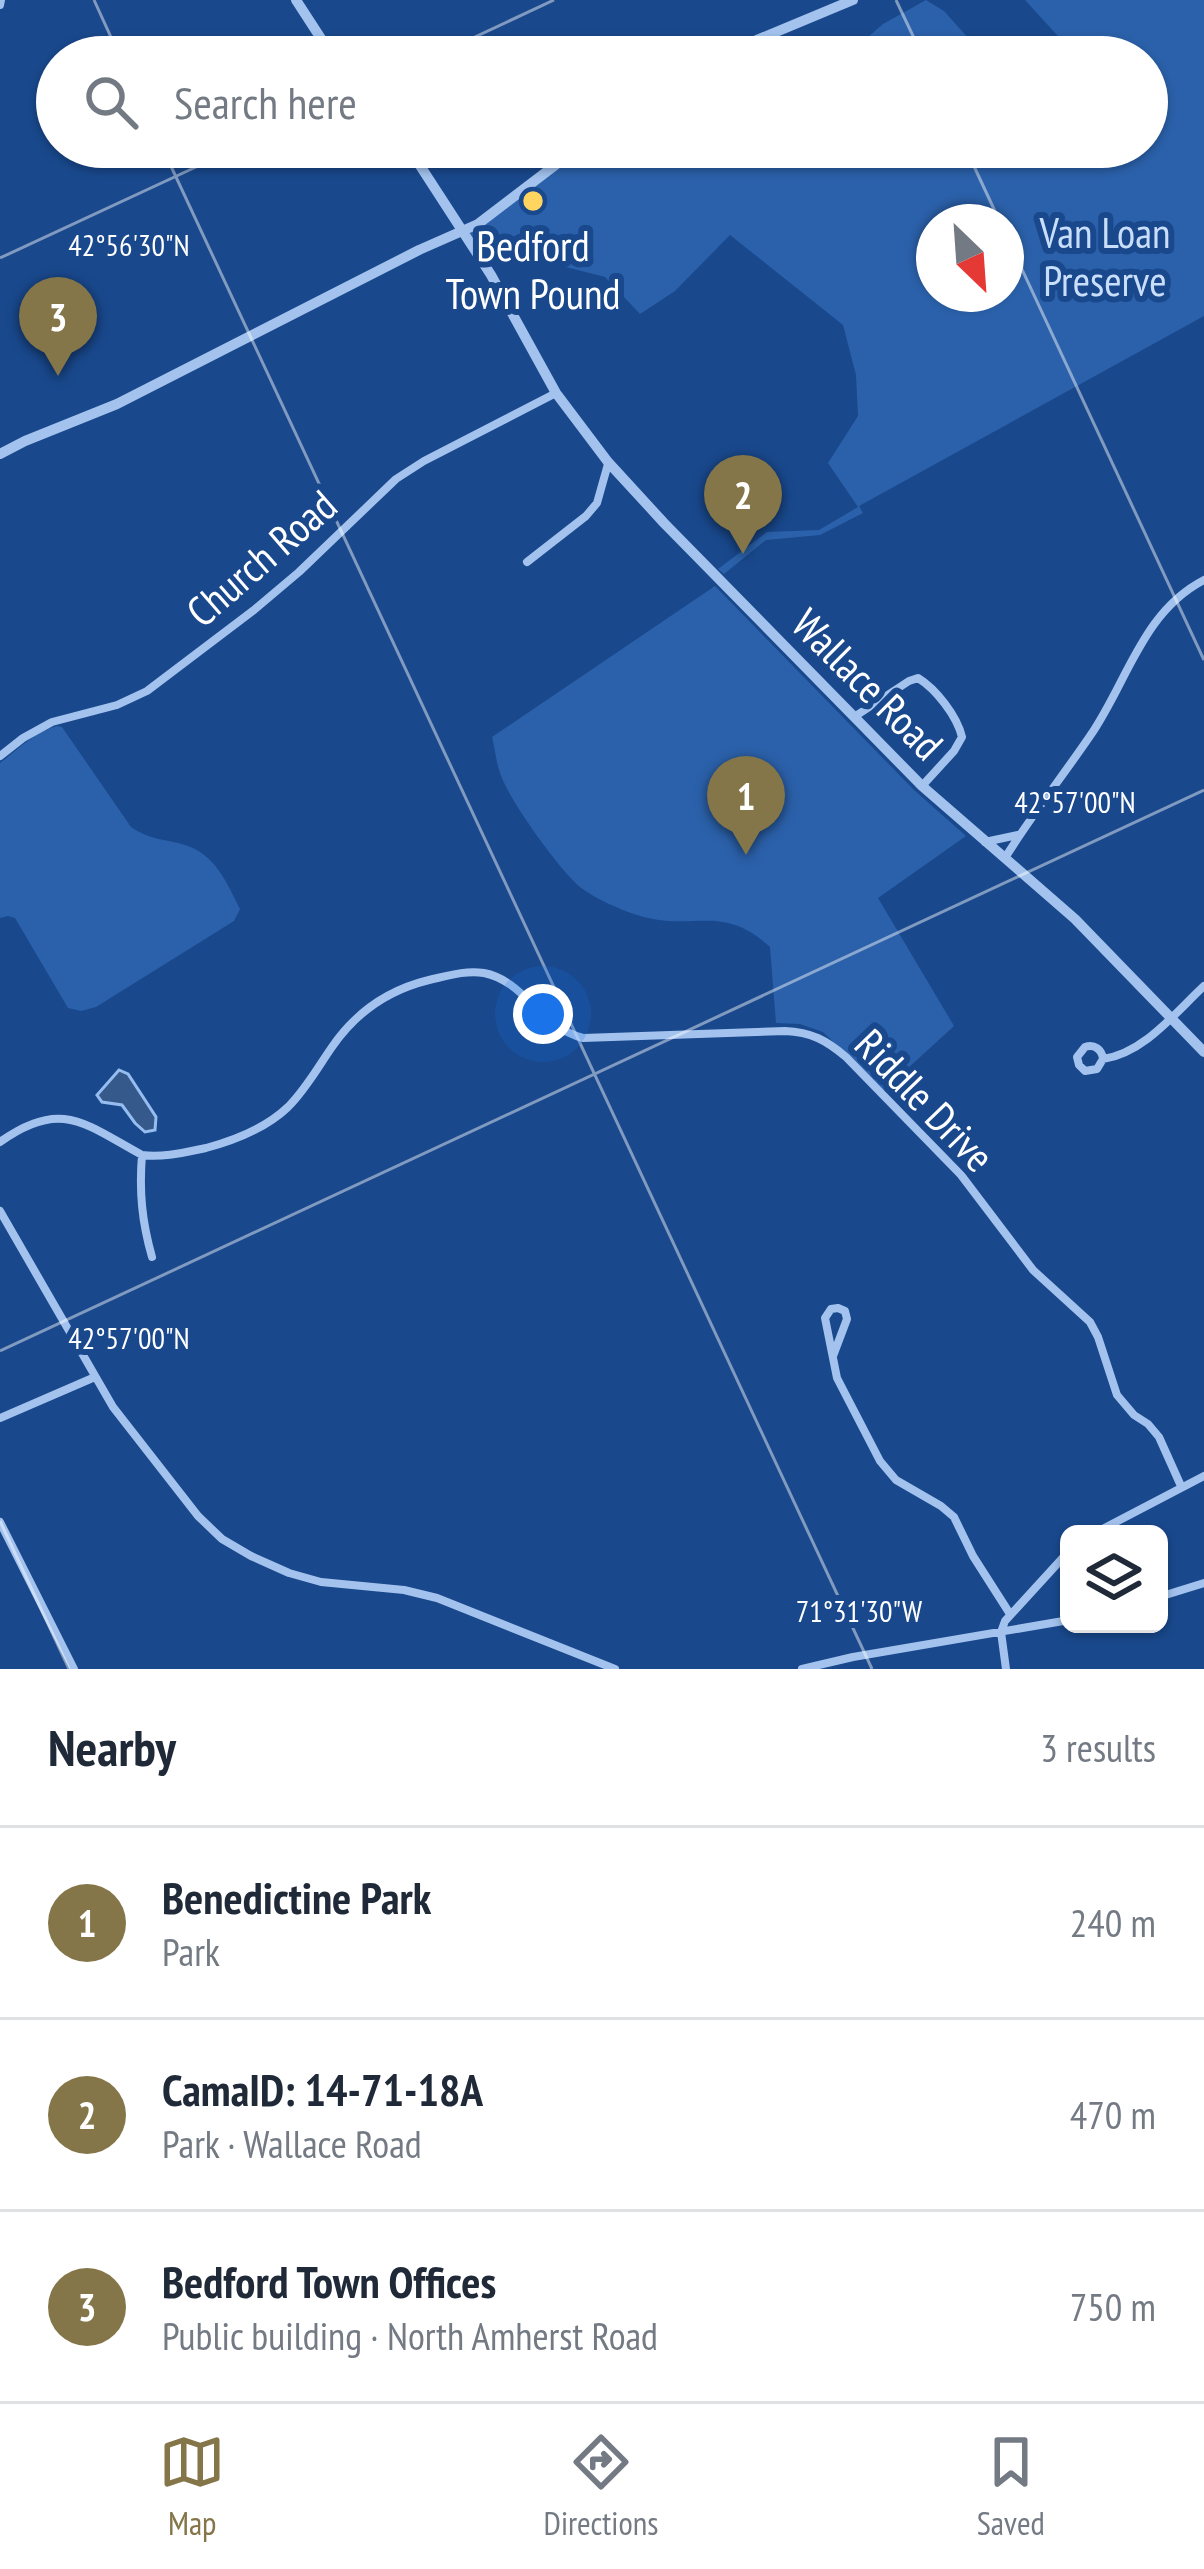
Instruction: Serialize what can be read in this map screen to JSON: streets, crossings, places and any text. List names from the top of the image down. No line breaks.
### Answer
{"streets":{"street":["Church Road","Wallace Road","Riddle Drive"]},"crossings":[["Church Road","Wallace Road"]],"parks":["Van Loan Preserve"],"places":["Bedford Town Pound"],"north":"bottom right","page":{"search":"Search here","pins":["3","2","1"],"heading":["Nearby","3 results"],"list":[{"mark":"1","name":"Benedictine Park","note":"Park","value":"240 m"},{"mark":"2","name":"CamaID: 14-71-18A","note":"Park · Wallace Road","value":"470 m"},{"mark":"3","name":"Bedford Town Offices","note":"Public building · North Amherst Road","value":"750 m"}],"nav":["Map","Directions","Saved"]},"coordinates":["42°56'30\"N","42°57'00\"N","71°31'30\"W"]}
